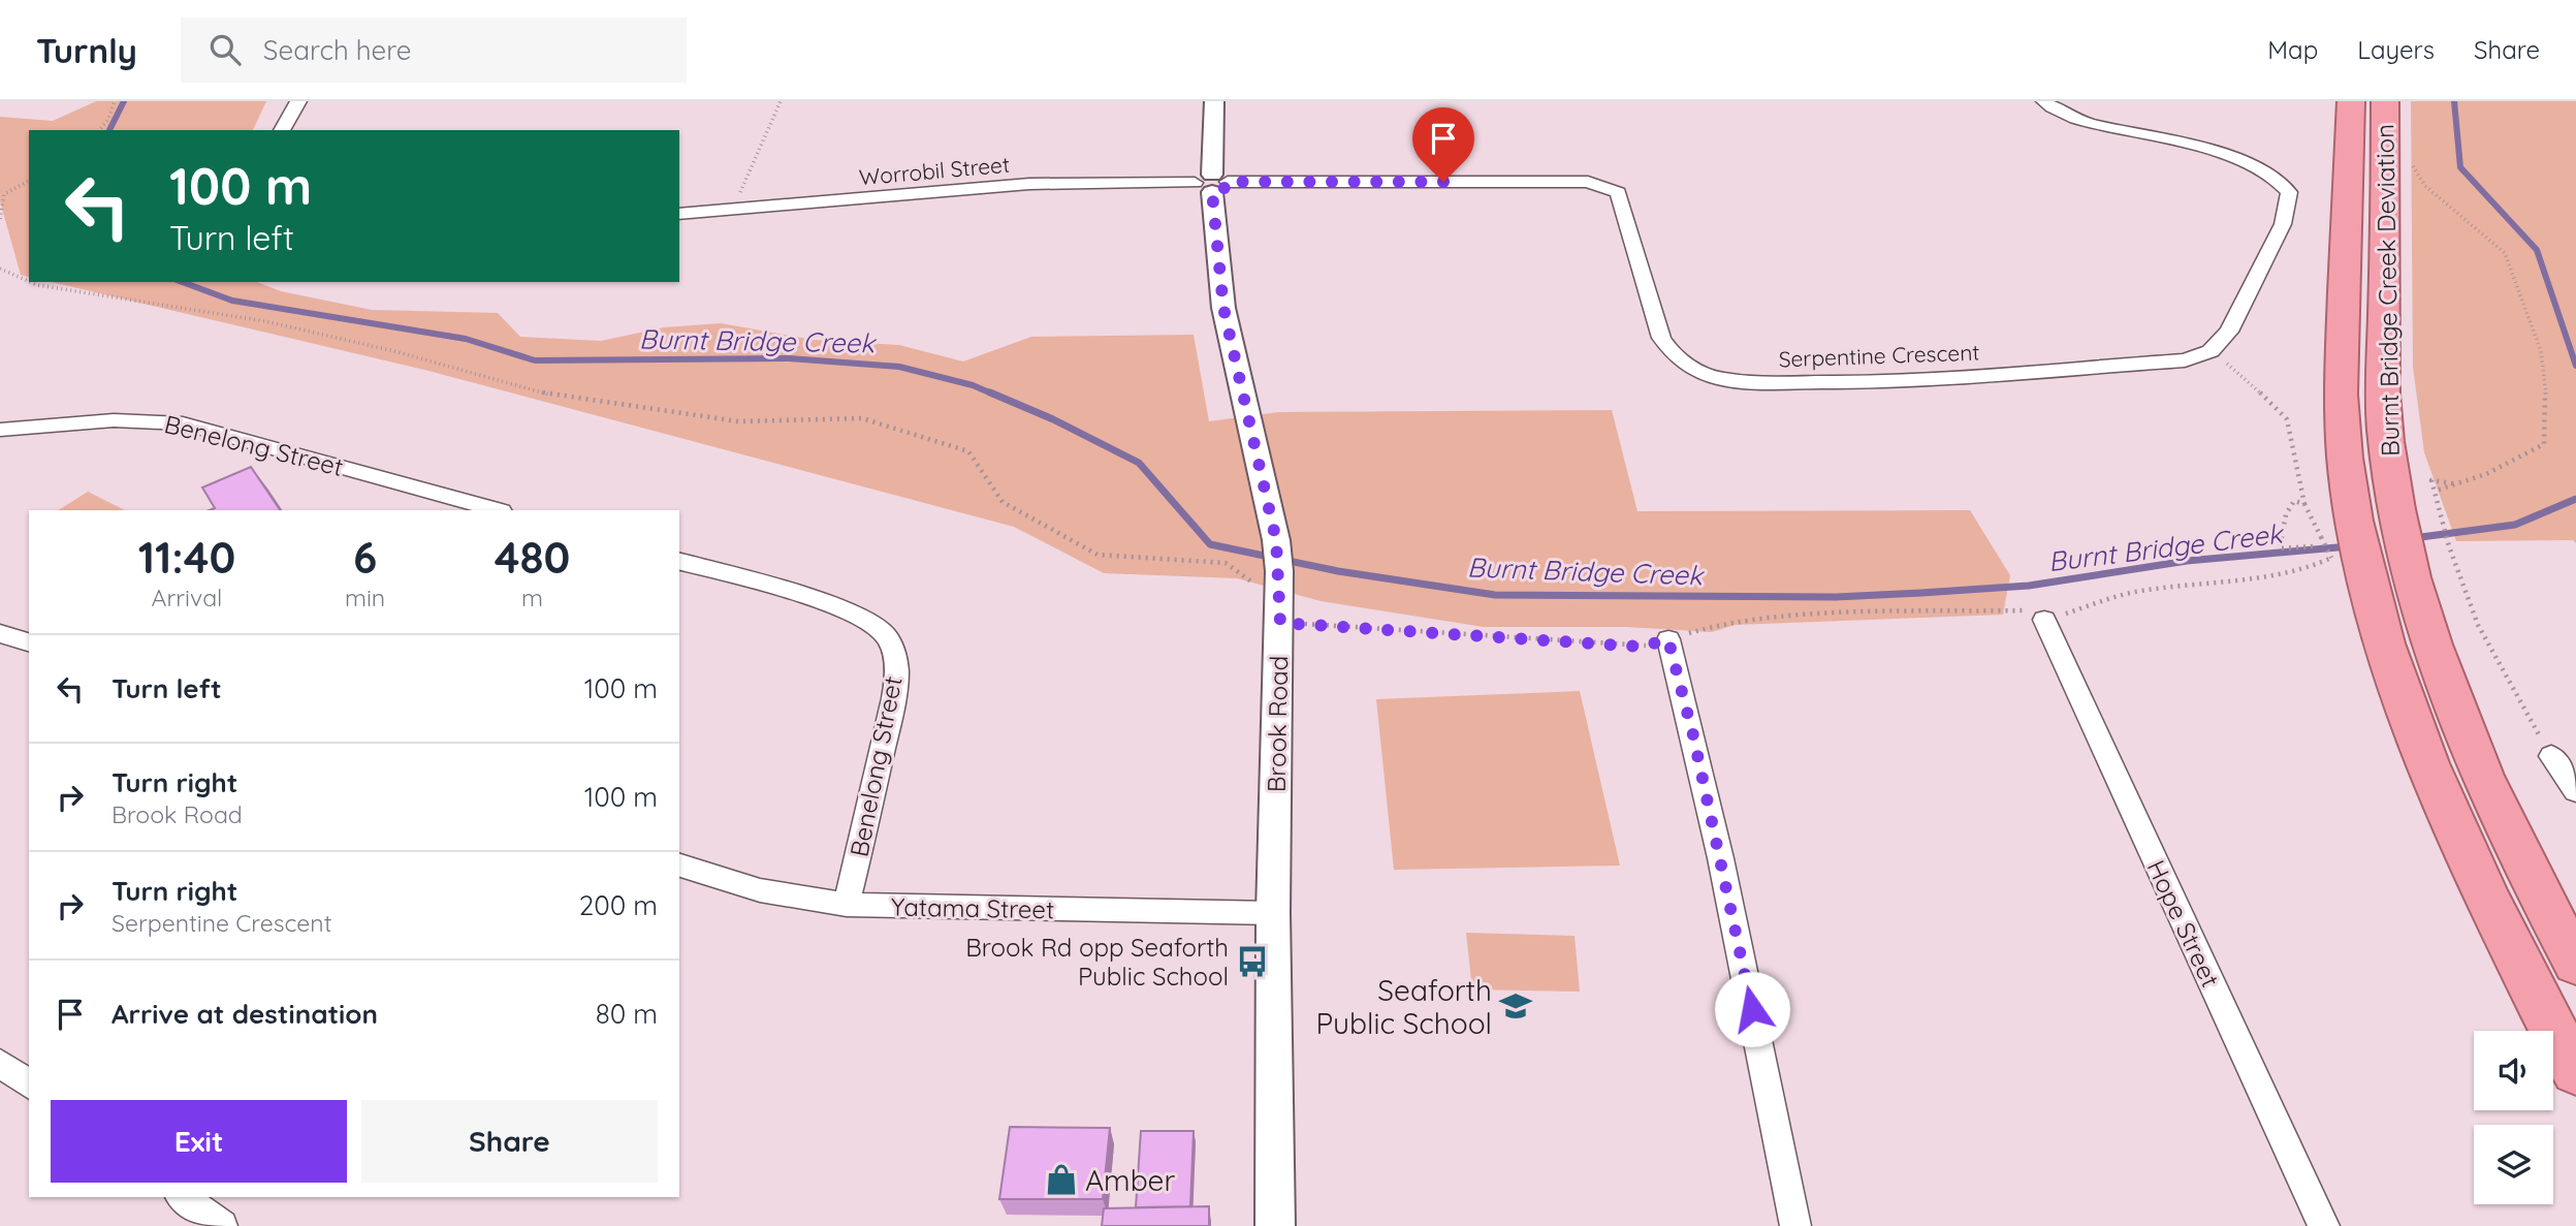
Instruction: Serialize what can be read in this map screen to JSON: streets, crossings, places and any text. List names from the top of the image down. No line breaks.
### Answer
{"streets":{"highway":["Burnt Bridge Creek Deviation"],"street":["Worrobil Street","Serpentine Crescent","Benelong Street","Brook Road","Yatama Street","Hope Street"]},"crossings":[["Worrobil Street","Serpentine Crescent"],["Worrobil Street","Brook Road"],["Serpentine Crescent","Brook Road"],["Benelong Street","Yatama Street"],["Brook Road","Yatama Street"]],"water":["Burnt Bridge Creek"],"places":{"bus stop":["Brook Rd opp Seaforth Public School"],"school or university":["Seaforth Public School"],"shop":["Amber"]},"page":{"header":"Turnly","search":"Search here","nav":["Map","Layers","Share"],"turn":["100 m","Turn left"],"eta":["11:40","Arrival","6","min","480","m"],"list":[{"name":"Turn left","value":"100 m"},{"name":"Turn right","note":"Brook Road","value":"100 m"},{"name":"Turn right","note":"Serpentine Crescent","value":"200 m"},{"name":"Arrive at destination","value":"80 m"}],"buttons":["Exit","Share"]}}
